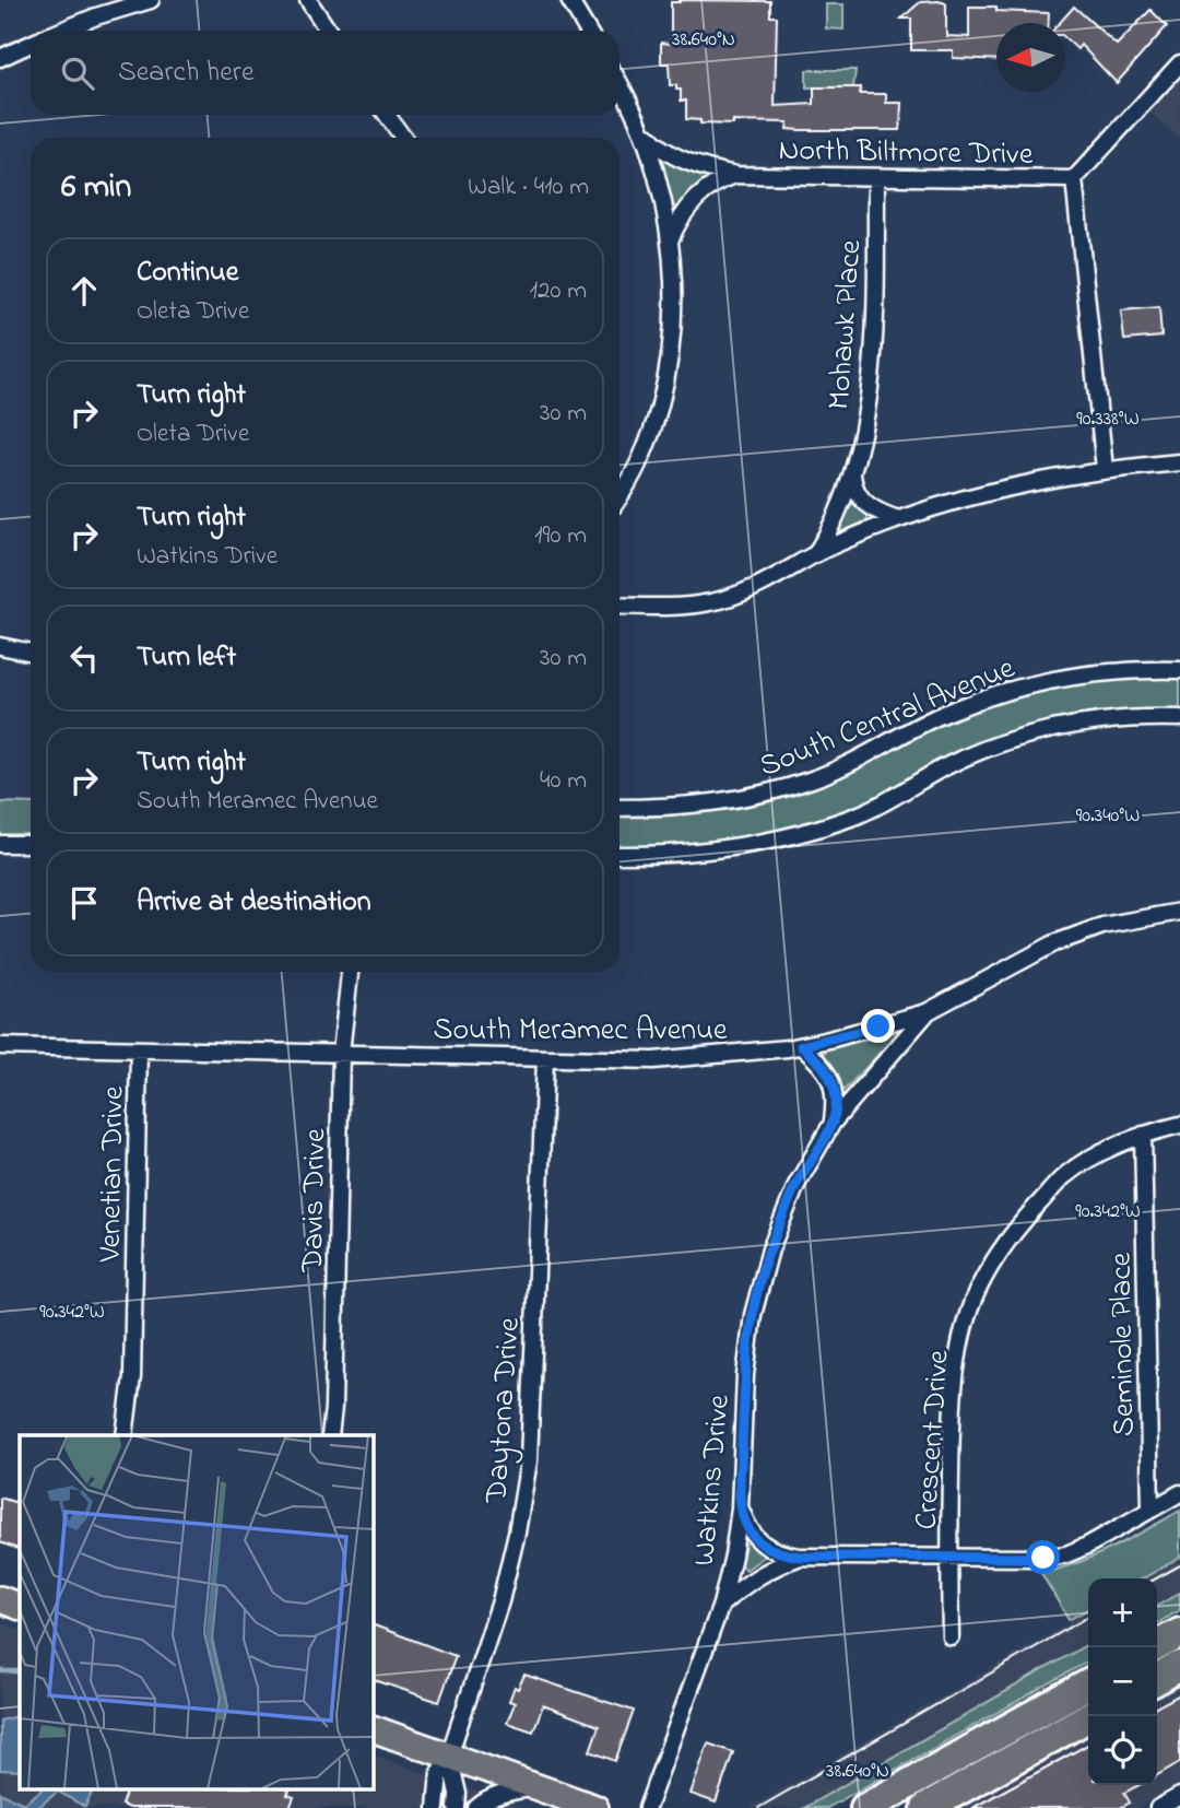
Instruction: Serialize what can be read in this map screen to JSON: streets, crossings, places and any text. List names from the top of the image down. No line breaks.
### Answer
{"streets":{"street":["North Biltmore Drive","Mohawk Place","South Central Avenue","South Meramec Avenue","Venetian Drive","Davis Drive","Seminole Place","Daytona Drive","Crescent Drive","Watkins Drive"]},"crossings":[["North Biltmore Drive","Mohawk Place"],["South Meramec Avenue","Venetian Drive"],["South Meramec Avenue","Davis Drive"],["South Meramec Avenue","Daytona Drive"],["South Meramec Avenue","Watkins Drive"],["Seminole Place","Crescent Drive"]],"north":"left","page":{"search":"Search here","heading":["6 min","Walk · 410 m"],"list":[["Continue","Oleta Drive","120 m"],["Turn right","Oleta Drive","30 m"],["Turn right","Watkins Drive","190 m"],["Turn left","30 m"],["Turn right","South Meramec Avenue","40 m"],"Arrive at destination"],"map_buttons":["+","−"]},"coordinates":["38.640°N","90.338°W","90.340°W","90.342°W"]}
